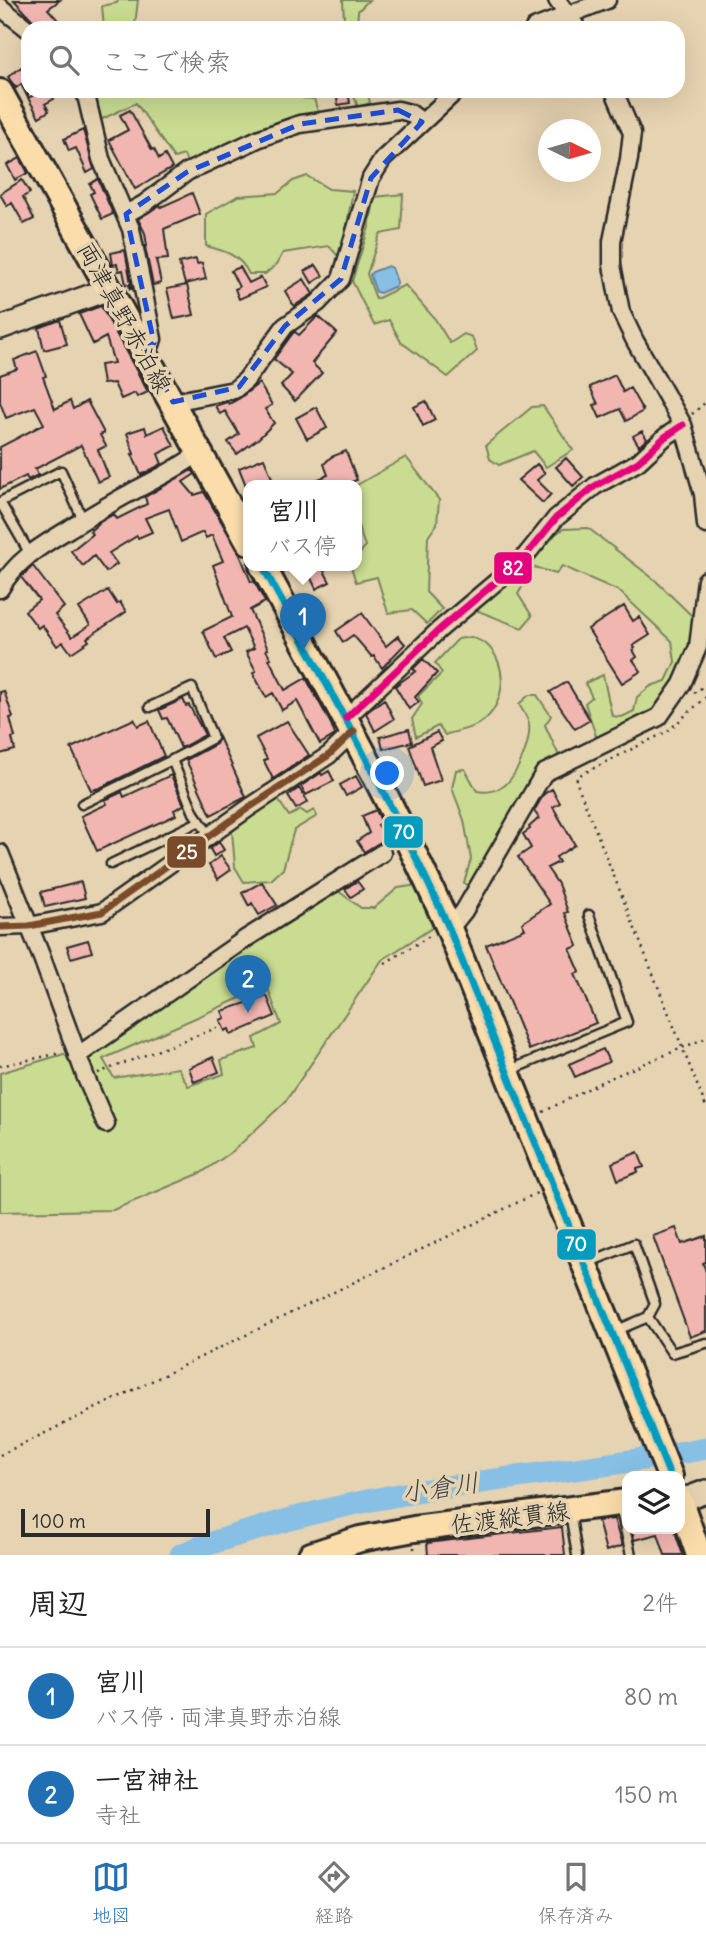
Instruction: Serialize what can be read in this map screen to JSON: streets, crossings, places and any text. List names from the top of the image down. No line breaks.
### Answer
{"streets":{"main road":["両津真野赤泊線","佐渡縦貫線"]},"water":["小倉川"],"lines":["transit line 82","transit line 70","transit line 25"],"scale_bar":"100 m","north":"right","page":{"search":"ここで検索","popup":["宮川","バス停"],"pins":["1","2"],"scale":"100 m","heading":["周辺","2件"],"list":[{"mark":"1","name":"宮川","note":"バス停 · 両津真野赤泊線","value":"80 m"},{"mark":"2","name":"一宮神社","note":"寺社","value":"150 m"}],"nav":["地図","経路","保存済み"]}}
